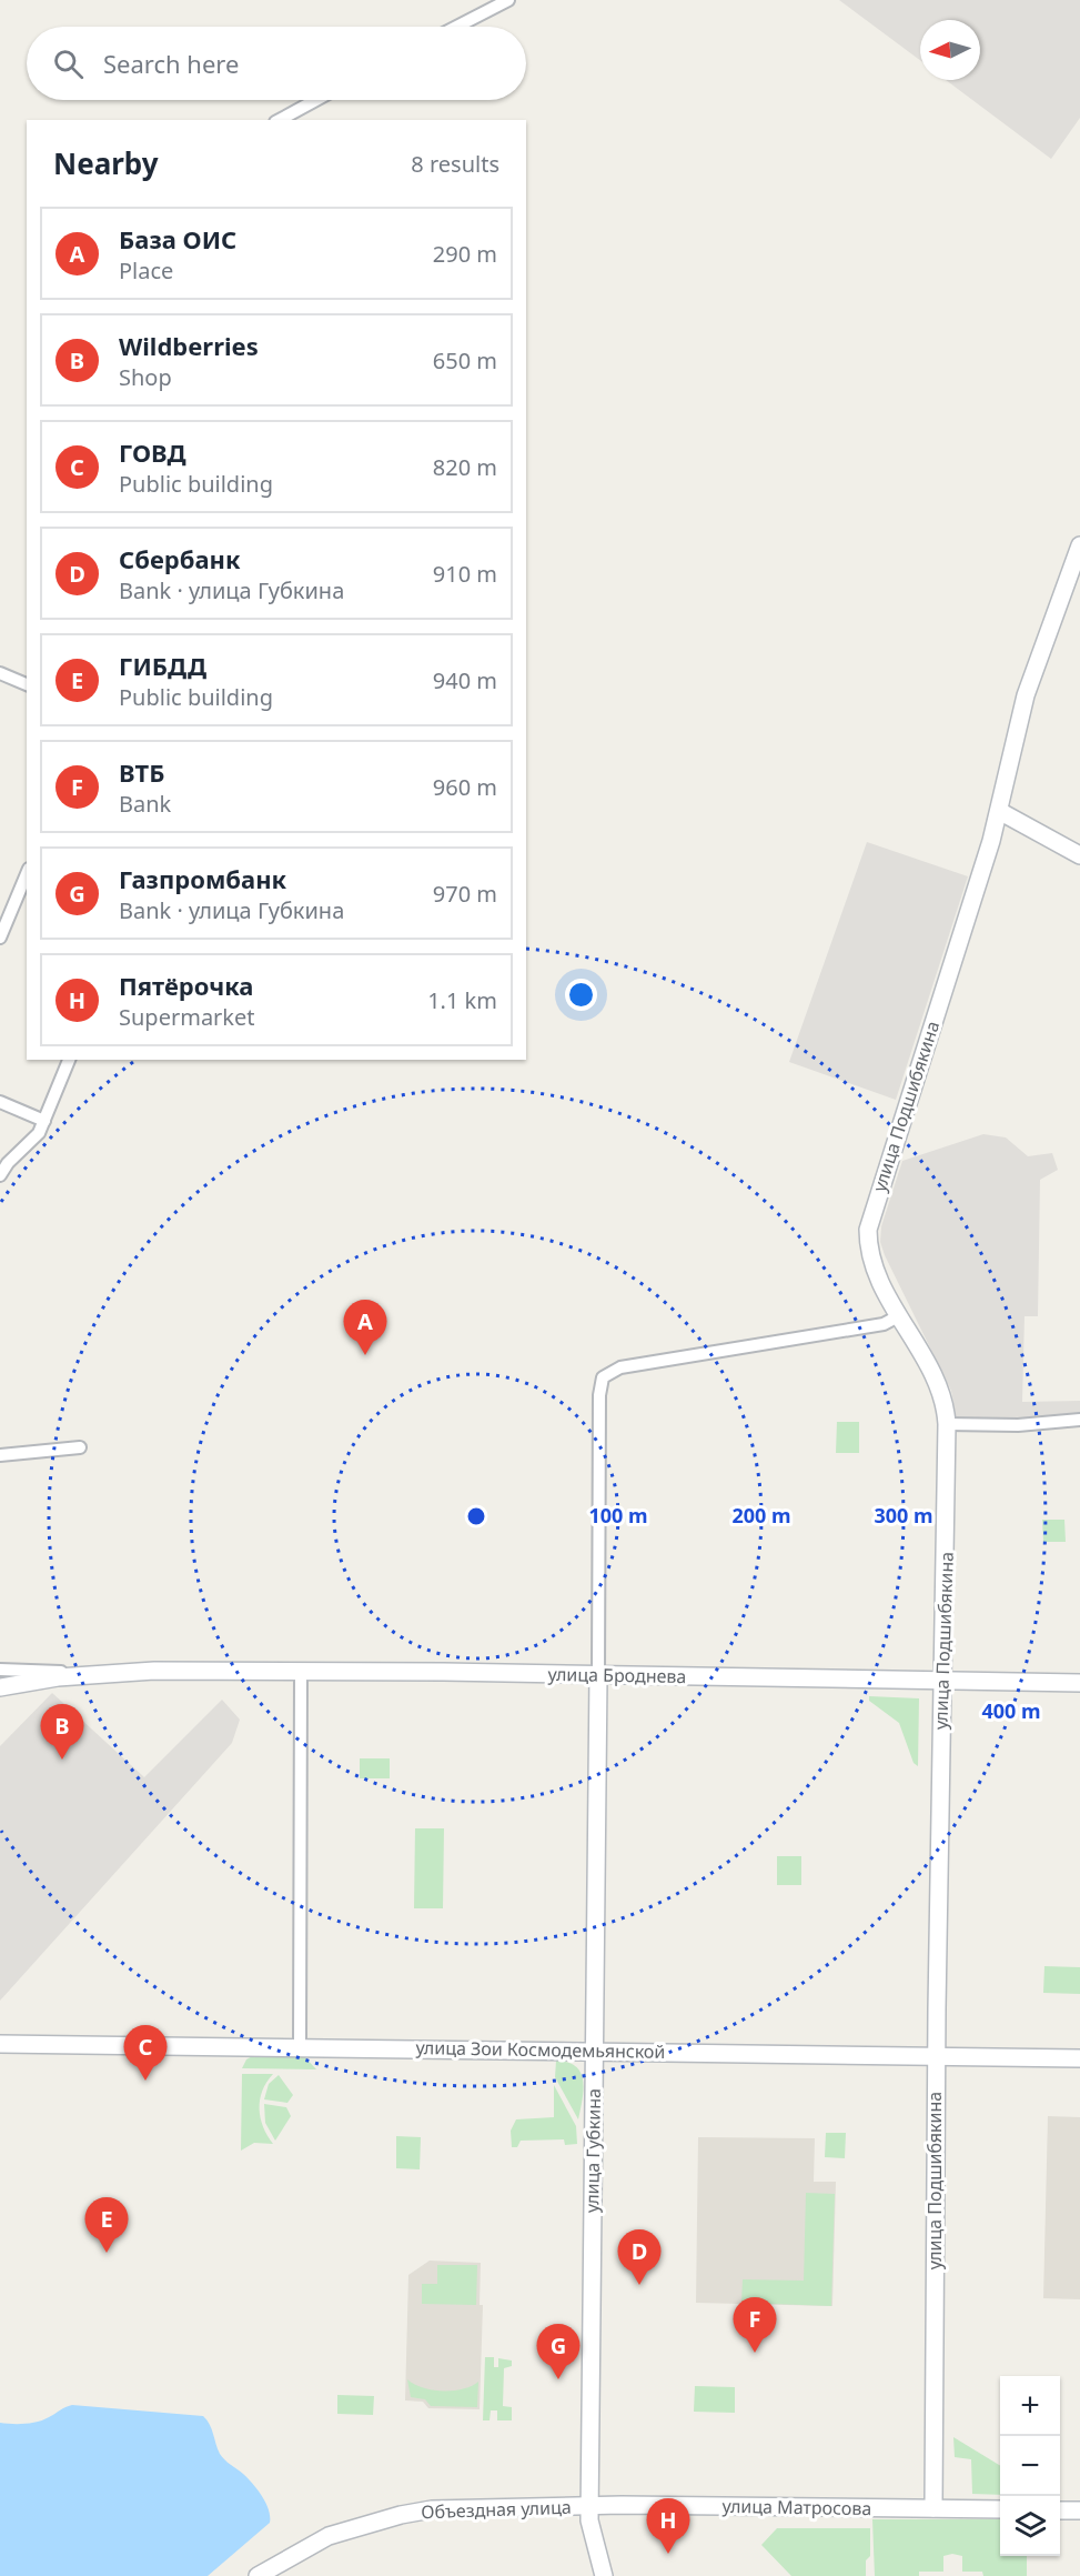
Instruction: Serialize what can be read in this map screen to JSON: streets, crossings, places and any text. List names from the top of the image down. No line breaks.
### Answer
{"streets":{"main road":["улица Подшибякина","улица Броднева","улица Зои Космодемьянской","улица Губкина","улица Матросова","Объездная улица"]},"crossings":[["улица Подшибякина","улица Броднева"],["улица Подшибякина","улица Зои Космодемьянской"],["улица Подшибякина","улица Матросова"],["улица Броднева","улица Губкина"],["улица Зои Космодемьянской","улица Губкина"],["улица Губкина","улица Матросова"],["улица Губкина","Объездная улица"],["улица Матросова","Объездная улица"]],"north":"left","page":{"search":"Search here","heading":["Nearby","8 results"],"list":[{"mark":"A","name":"База ОИС","note":"Place","value":"290 m"},{"mark":"B","name":"Wildberries","note":"Shop","value":"650 m"},{"mark":"C","name":"ГОВД","note":"Public building","value":"820 m"},{"mark":"D","name":"Сбербанк","note":"Bank · улица Губкина","value":"910 m"},{"mark":"E","name":"ГИБДД","note":"Public building","value":"940 m"},{"mark":"F","name":"ВТБ","note":"Bank","value":"960 m"},{"mark":"G","name":"Газпромбанк","note":"Bank · улица Губкина","value":"970 m"},{"mark":"H","name":"Пятёрочка","note":"Supermarket","value":"1.1 km"}],"pins":["A","B","C","E","D","F","G","H"],"map_buttons":["+","−"]},"rings":["100 m","200 m","300 m","400 m"]}
